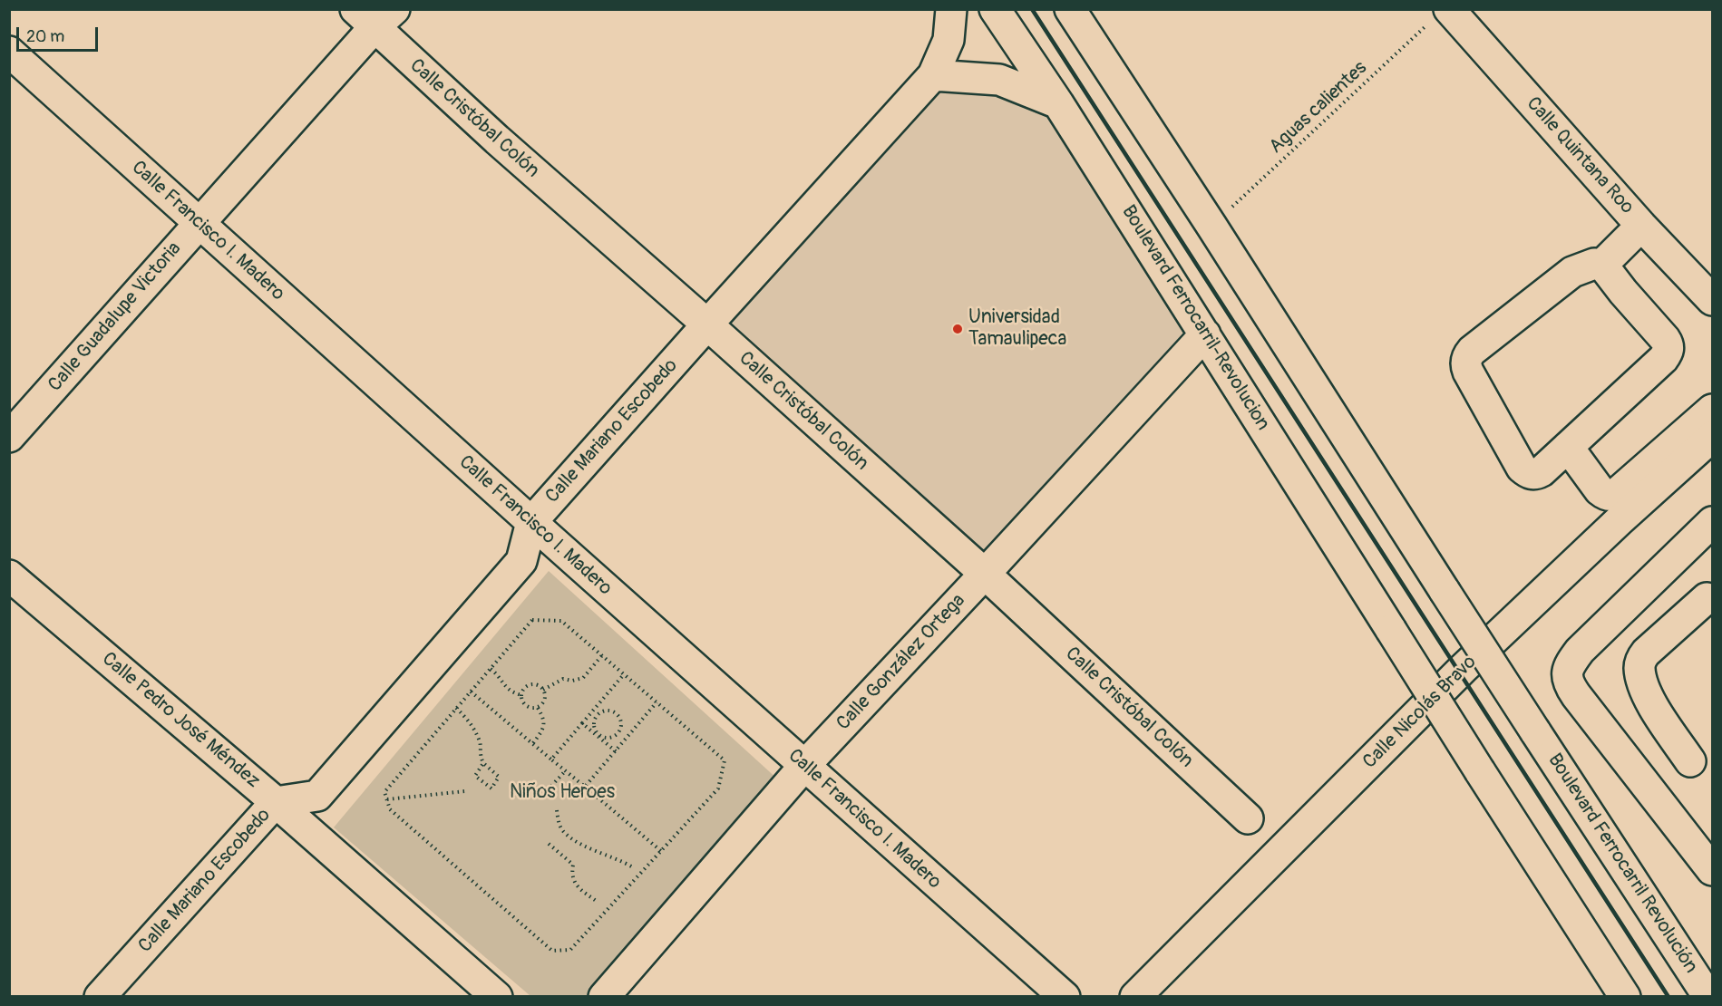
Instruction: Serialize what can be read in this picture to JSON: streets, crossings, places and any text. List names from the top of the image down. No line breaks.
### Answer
{"streets":{"street":["Calle Cristóbal Colón","Calle Quintana Roo","Calle Francisco I. Madero","Calle Guadalupe Victoria","Boulevard Ferrocarril-Revolucion","Calle Mariano Escobedo","Calle González Ortega","Calle Nicolás Bravo","Calle Pedro José Méndez","Boulevard Ferrocarril Revolución"],"path":["Aguas calientes"]},"crossings":[["Aguas calientes","Calle Quintana Roo"],["Aguas calientes","Boulevard Ferrocarril Revolución"],["Calle Cristóbal Colón","Calle Guadalupe Victoria"],["Calle Cristóbal Colón","Calle Mariano Escobedo"],["Calle Cristóbal Colón","Calle González Ortega"],["Calle Francisco I. Madero","Calle Guadalupe Victoria"],["Calle Francisco I. Madero","Calle Mariano Escobedo"],["Calle Francisco I. Madero","Calle González Ortega"],["Boulevard Ferrocarril-Revolucion","Calle González Ortega"],["Calle Mariano Escobedo","Calle Pedro José Méndez"]],"parks":["Niños Heroes"],"places":["Universidad Tamaulipeca"],"scale_bar":"20 m"}
